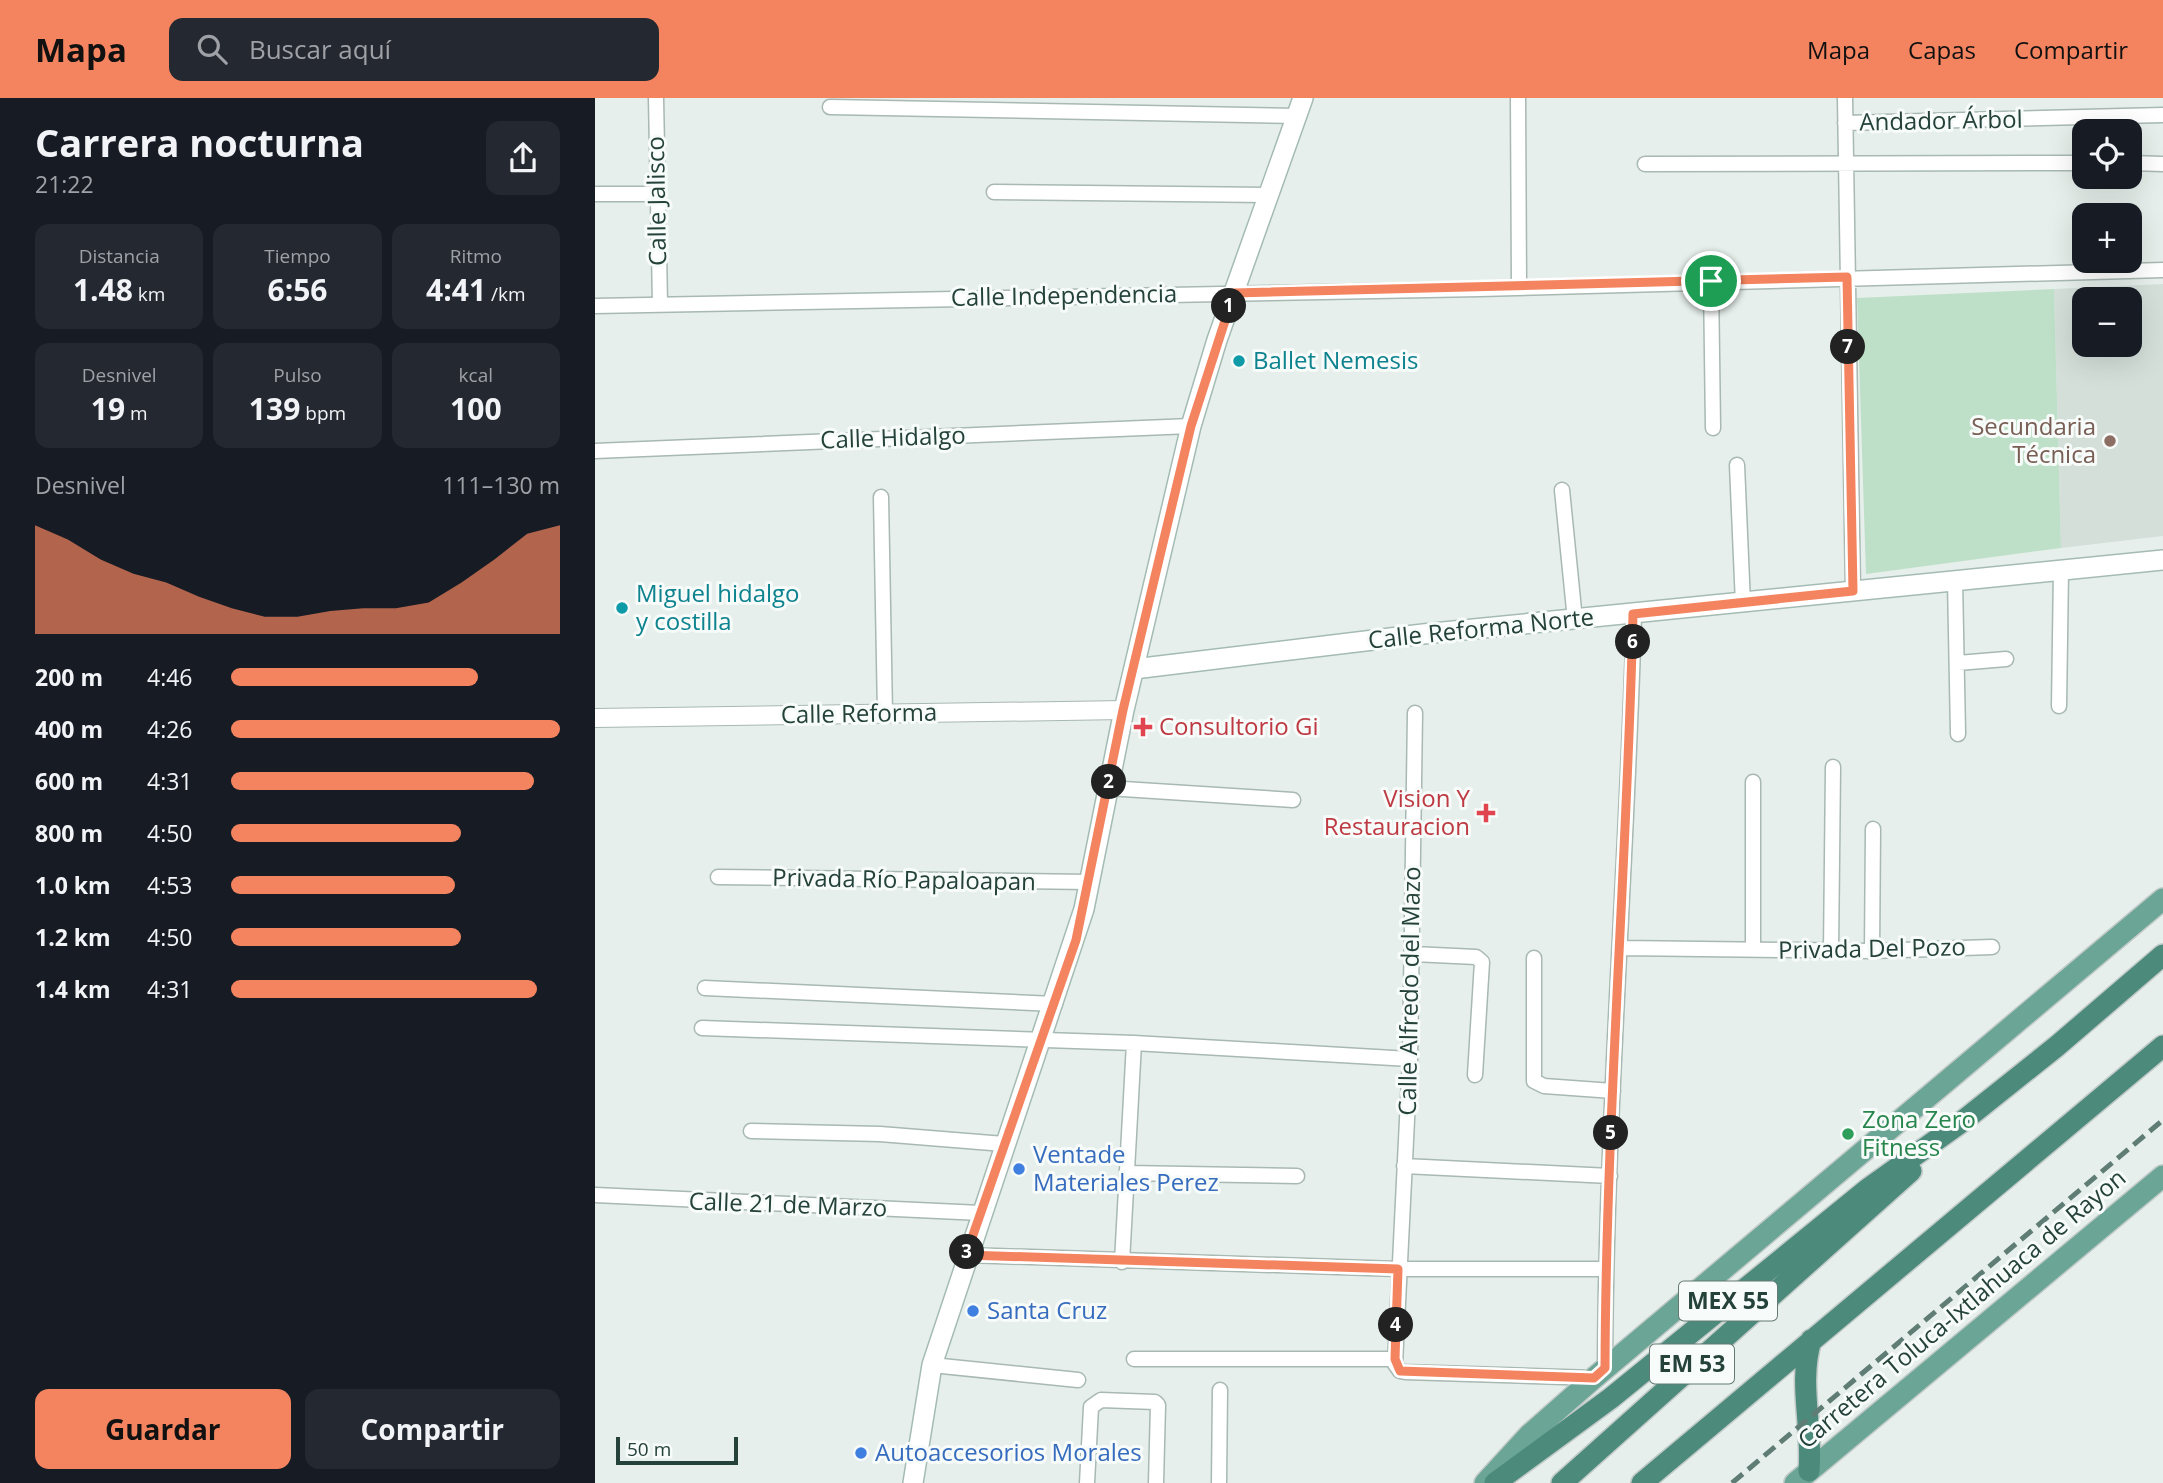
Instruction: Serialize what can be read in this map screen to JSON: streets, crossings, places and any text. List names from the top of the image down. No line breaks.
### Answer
{"streets":{"highway":["MEX 55","EM 53"],"main road":["Calle Reforma Norte","Carretera Toluca-Ixtlahuaca de Rayon"],"street":["Andador Árbol","Calle Jalisco","Calle Independencia","Calle Hidalgo","Calle Reforma","Privada Río Papaloapan","Privada Del Pozo","Calle Alfredo del Mazo","Calle 21 de Marzo"]},"crossings":[["Calle Jalisco","Calle Independencia"],["MEX 55","EM 53"]],"places":{"other":["Ballet Nemesis","Secundaria Técnica","Miguel hidalgo y costilla","Zona Zero Fitness","Ventade Materiales Perez","Santa Cruz","Autoaccesorios Morales"],"health":["Consultorio Gi","Vision Y Restauracion"]},"scale_bar":"50 m","page":{"header":"Mapa","search":"Buscar aquí","nav":["Mapa","Capas","Compartir"],"heading":["Carrera nocturna","21:22"],"map_buttons":["+","−"],"stats":[["Distancia","1.48 km"],["Tiempo","6:56"],["Ritmo","4:41 /km"],["Desnivel","19 m"],["Pulso","139 bpm"],["kcal","100"]],"pins":["1","7","6","2","5","3","4"],"chart":["Desnivel","111–130 m"],"list":[{"name":"200 m","note":"4:46"},{"name":"400 m","note":"4:26"},{"name":"600 m","note":"4:31"},{"name":"800 m","note":"4:50"},{"name":"1.0 km","note":"4:53"},{"name":"1.2 km","note":"4:50"},{"name":"1.4 km","note":"4:31"}],"buttons":["Guardar","Compartir"],"scale":"50 m"}}
